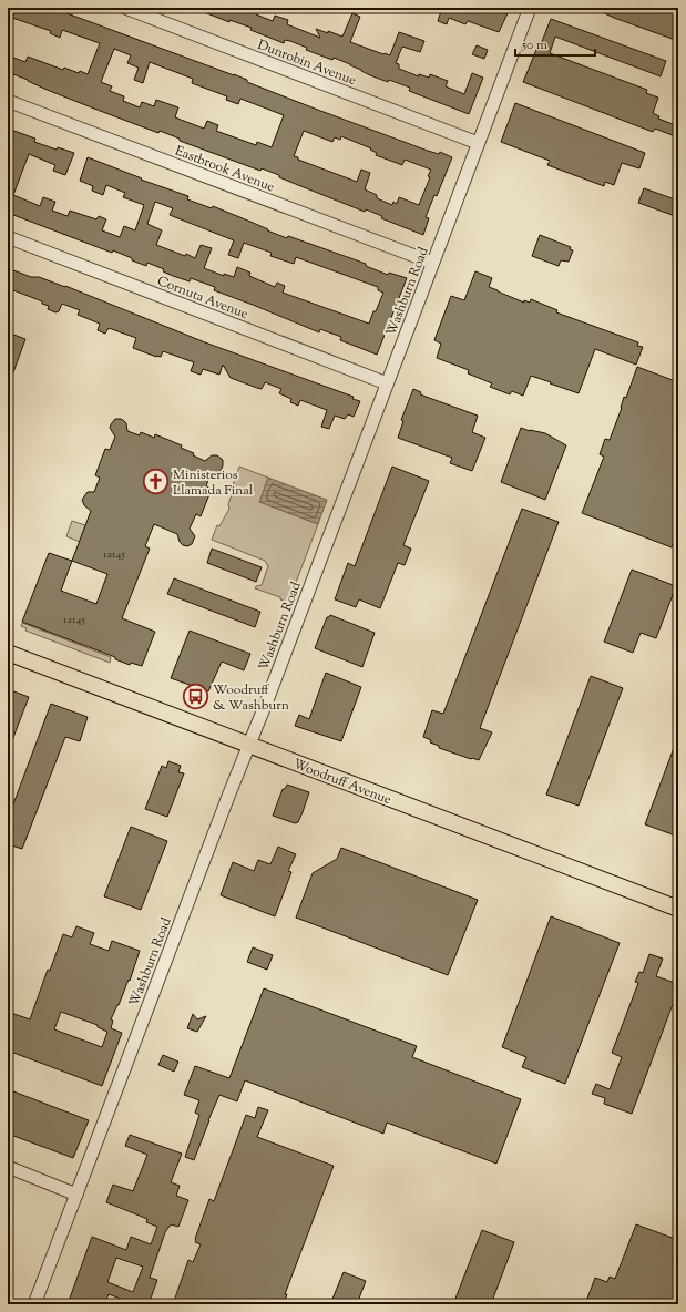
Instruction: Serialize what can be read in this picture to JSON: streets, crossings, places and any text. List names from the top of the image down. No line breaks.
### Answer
{"streets":{"main road":["Woodruff Avenue"],"street":["Dunrobin Avenue","Eastbrook Avenue","Washburn Road","Cornuta Avenue"]},"crossings":[["Dunrobin Avenue","Washburn Road"],["Eastbrook Avenue","Washburn Road"],["Washburn Road","Cornuta Avenue"],["Washburn Road","Woodruff Avenue"]],"places":{"church":["Ministerios Llamada Final"],"bus stop":["Woodruff & Washburn"]},"house_numbers":["12145","12145"],"scale_bar":"50 m"}
